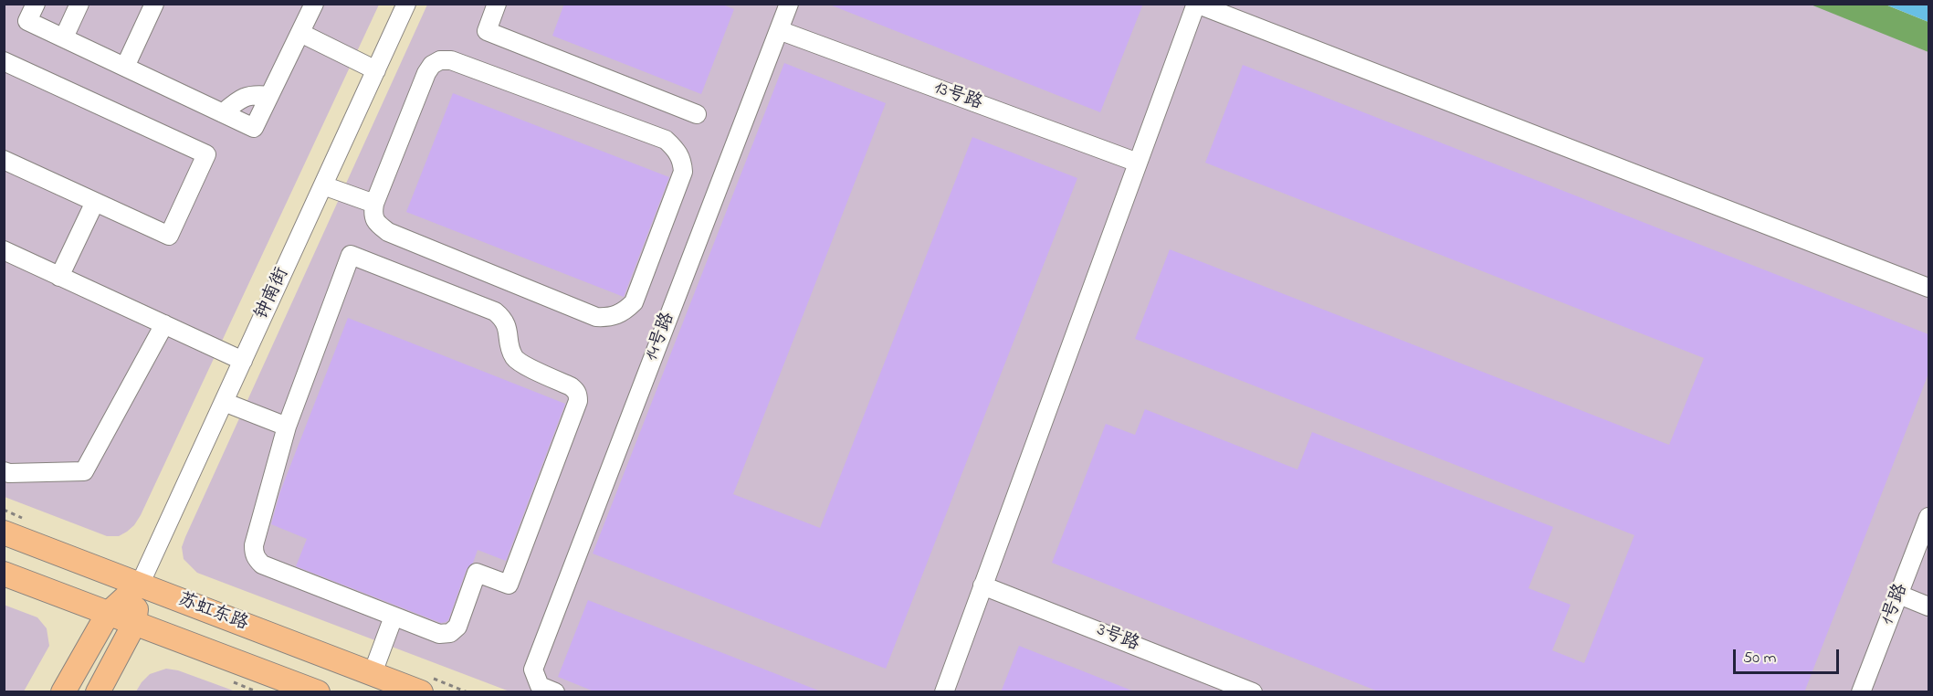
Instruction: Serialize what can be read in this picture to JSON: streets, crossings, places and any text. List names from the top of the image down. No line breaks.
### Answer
{"streets":{"main road":["钟南街","苏虹东路"],"street":["13号路","14号路","1号路","3号路"]},"crossings":[["13号路","14号路"],["钟南街","苏虹东路"]],"scale_bar":"50 m"}
